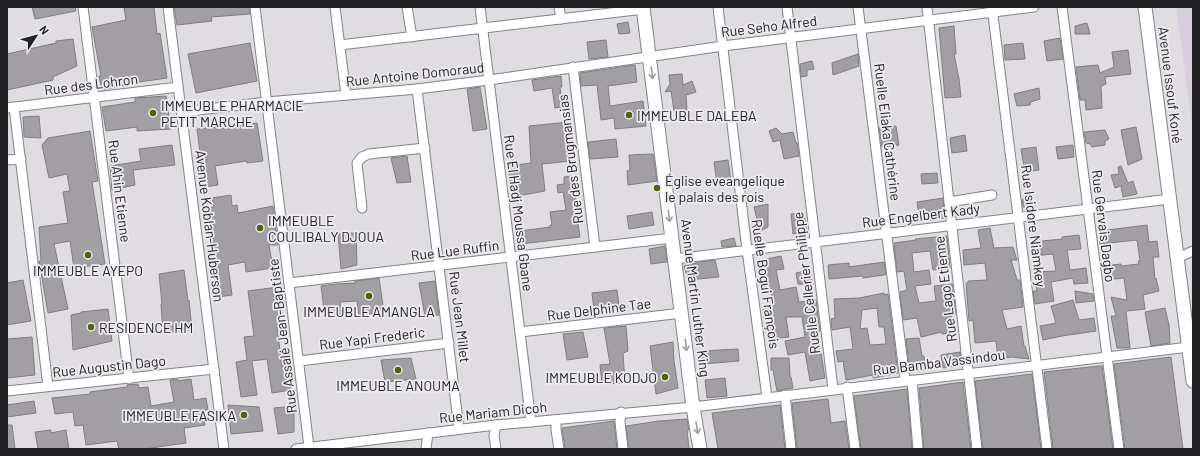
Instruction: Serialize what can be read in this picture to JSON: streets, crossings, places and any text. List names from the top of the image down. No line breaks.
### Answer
{"streets":{"street":["Rue Seho Alfred","Rue Antoine Domoraud","Rue des Lohron","Avenue Issouf Koné","Ruelle Eliaka Cathérine","Rue des Brugmansias","Rue Ahin Etienne","Rue El Hadj Moussa Gbane","Rue Engelbert Kady","Avenue Koblan-Huberson","Rue Isidore Niamkey","Rue Gervais Dagbo","Rue Lue Ruffin","Ruelle Cellerier Philippe","Ruelle Bogui François","Rue Lago Etienne","Avenue Martin Luther King","Rue Delphine Tae","Rue Jean Millet","Rue Assalé Jean-Baptiste","Rue Yapi Frederic","Rue Bamba Vassindou","Rue Augustin Dago","Rue Mariam Dicoh"]},"crossings":[["Rue Seho Alfred","Rue Antoine Domoraud"],["Rue Seho Alfred","Ruelle Eliaka Cathérine"],["Rue Seho Alfred","Rue Isidore Niamkey"],["Rue Seho Alfred","Ruelle Cellerier Philippe"],["Rue Seho Alfred","Ruelle Bogui François"],["Rue Seho Alfred","Rue Lago Etienne"],["Rue Seho Alfred","Avenue Martin Luther King"],["Rue Antoine Domoraud","Rue des Brugmansias"],["Rue Antoine Domoraud","Rue El Hadj Moussa Gbane"],["Rue Antoine Domoraud","Avenue Koblan-Huberson"],["Rue Antoine Domoraud","Avenue Martin Luther King"],["Rue Antoine Domoraud","Rue Jean Millet"],["Rue Antoine Domoraud","Rue Assalé Jean-Baptiste"],["Rue des Lohron","Rue Ahin Etienne"],["Rue des Lohron","Avenue Koblan-Huberson"],["Avenue Issouf Koné","Rue Engelbert Kady"],["Avenue Issouf Koné","Rue Bamba Vassindou"],["Ruelle Eliaka Cathérine","Rue Engelbert Kady"],["Ruelle Eliaka Cathérine","Rue Bamba Vassindou"],["Rue des Brugmansias","Rue Lue Ruffin"],["Rue Ahin Etienne","Rue Augustin Dago"],["Rue El Hadj Moussa Gbane","Rue Lue Ruffin"],["Rue El Hadj Moussa Gbane","Rue Delphine Tae"],["Rue El Hadj Moussa Gbane","Rue Mariam Dicoh"],["Rue Engelbert Kady","Rue Isidore Niamkey"],["Rue Engelbert Kady","Rue Gervais Dagbo"],["Rue Engelbert Kady","Ruelle Cellerier Philippe"],["Rue Engelbert Kady","Ruelle Bogui François"],["Rue Engelbert Kady","Rue Lago Etienne"],["Rue Engelbert Kady","Avenue Martin Luther King"],["Avenue Koblan-Huberson","Rue Augustin Dago"],["Rue Isidore Niamkey","Rue Bamba Vassindou"],["Rue Gervais Dagbo","Rue Bamba Vassindou"],["Rue Lue Ruffin","Avenue Martin Luther King"],["Rue Lue Ruffin","Rue Jean Millet"],["Rue Lue Ruffin","Rue Assalé Jean-Baptiste"],["Ruelle Cellerier Philippe","Rue Bamba Vassindou"],["Ruelle Bogui François","Rue Bamba Vassindou"],["Rue Lago Etienne","Rue Bamba Vassindou"],["Avenue Martin Luther King","Rue Delphine Tae"],["Avenue Martin Luther King","Rue Bamba Vassindou"],["Avenue Martin Luther King","Rue Mariam Dicoh"],["Rue Jean Millet","Rue Yapi Frederic"],["Rue Jean Millet","Rue Mariam Dicoh"],["Rue Assalé Jean-Baptiste","Rue Yapi Frederic"],["Rue Assalé Jean-Baptiste","Rue Mariam Dicoh"],["Rue Bamba Vassindou","Rue Mariam Dicoh"]],"one_way":["Avenue Martin Luther King"],"places":["IMMEUBLE PHARMACIE PETIT MARCHE","IMMEUBLE DALEBA","Église eveangelique le palais des rois","IMMEUBLE COULIBALY DJOUA","IMMEUBLE AYEPO","IMMEUBLE AMANGLA","RESIDENCE HM","IMMEUBLE ANOUMA","IMMEUBLE KODJO","IMMEUBLE FASIKA"],"north":"top right"}
